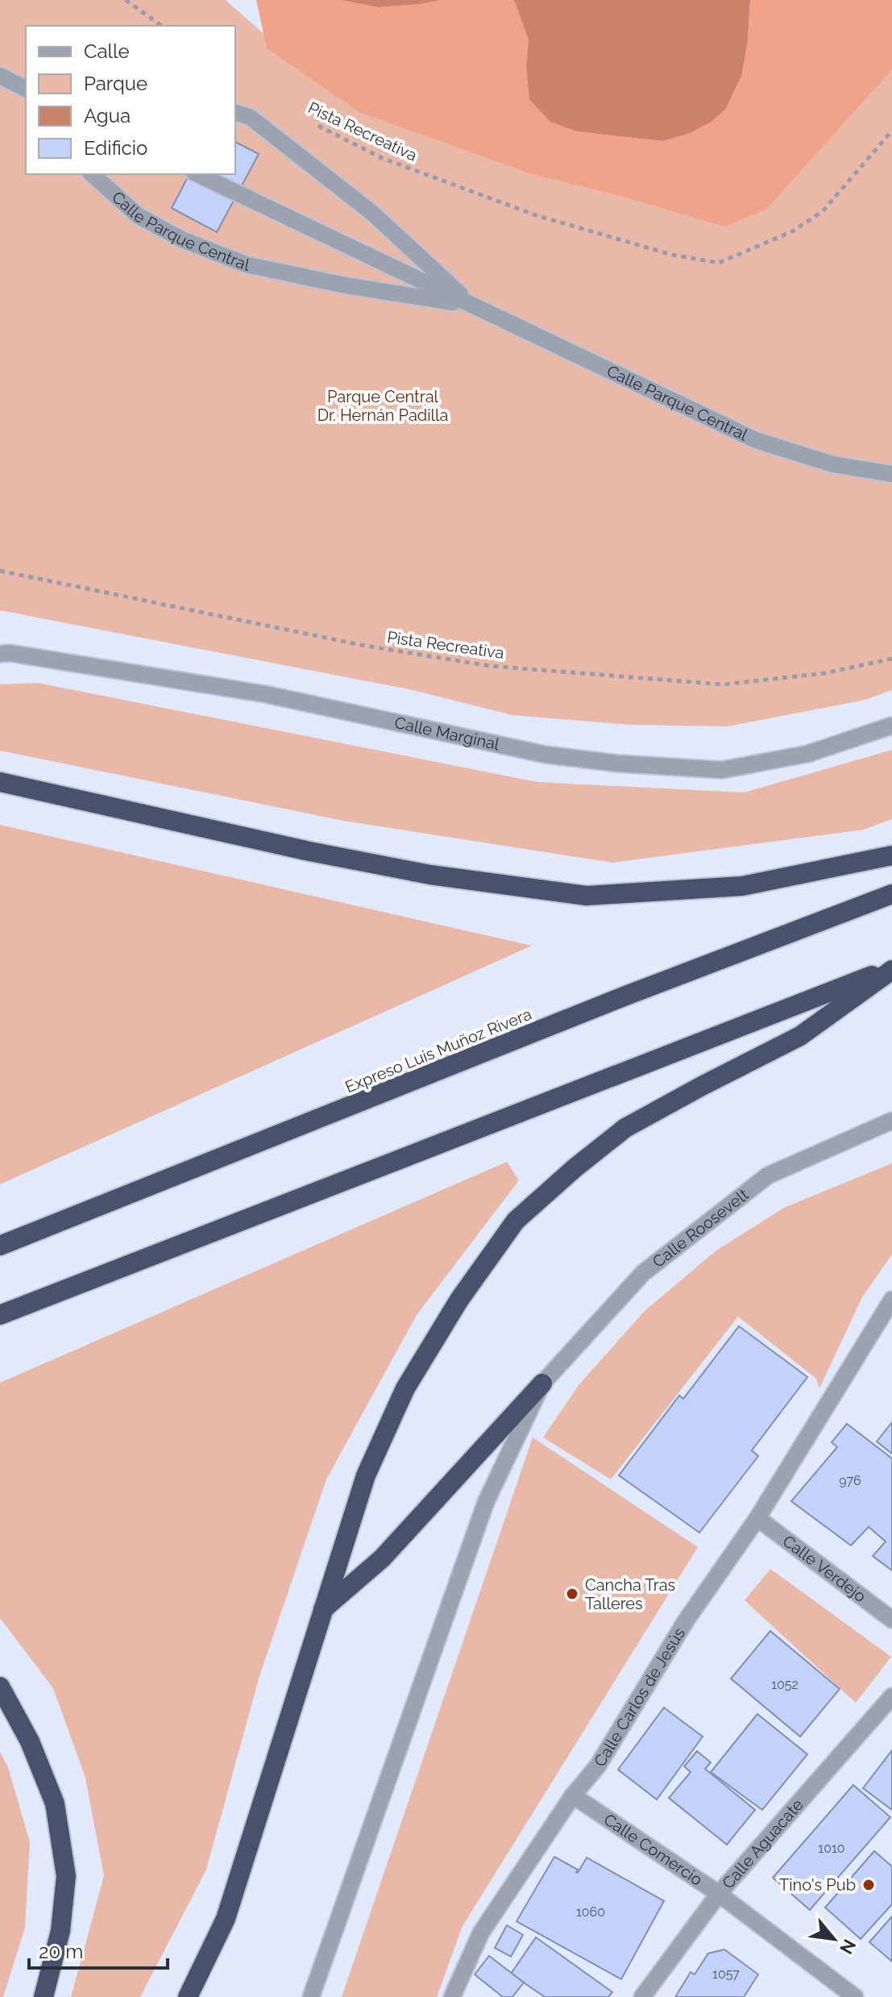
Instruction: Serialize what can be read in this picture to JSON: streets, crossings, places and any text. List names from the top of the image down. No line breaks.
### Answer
{"streets":{"highway":["Expreso Luis Muñoz Rivera"],"street":["Calle Parque Central","Calle Marginal","Calle Roosevelt","Calle Verdejo","Calle Carlos de Jesús","Calle Aguacate","Calle Comercio"],"path":["Pista Recreativa"]},"crossings":[["Calle Verdejo","Calle Carlos de Jesús"],["Calle Carlos de Jesús","Calle Comercio"],["Calle Aguacate","Calle Comercio"]],"parks":["Parque Central Dr. Hernán Padilla"],"places":["Cancha Tras Talleres","Tino's Pub"],"house_numbers":["976","1052","1010","1060","1057"],"legend":["Calle","Parque","Agua","Edificio"],"scale_bar":"20 m","north":"bottom right"}
